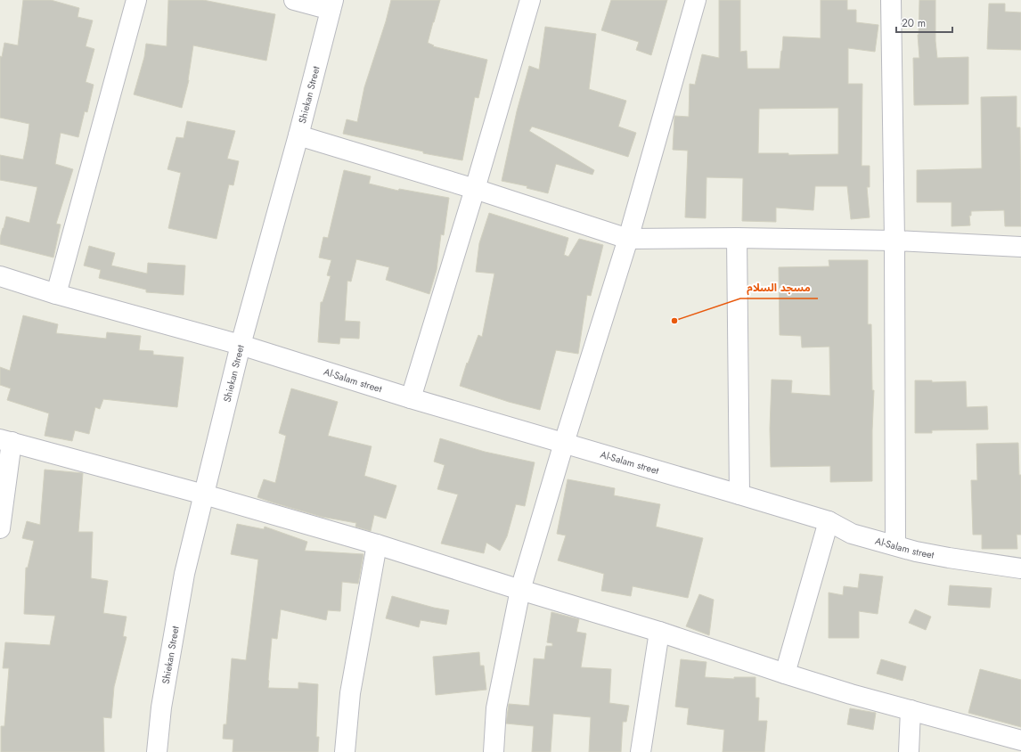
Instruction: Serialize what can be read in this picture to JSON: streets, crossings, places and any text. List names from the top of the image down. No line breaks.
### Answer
{"streets":{"street":["Shiekan Street","Al-Salam street"]},"crossings":[["Shiekan Street","Al-Salam street"]],"places":["مسجد السلام"],"scale_bar":"20 m"}
